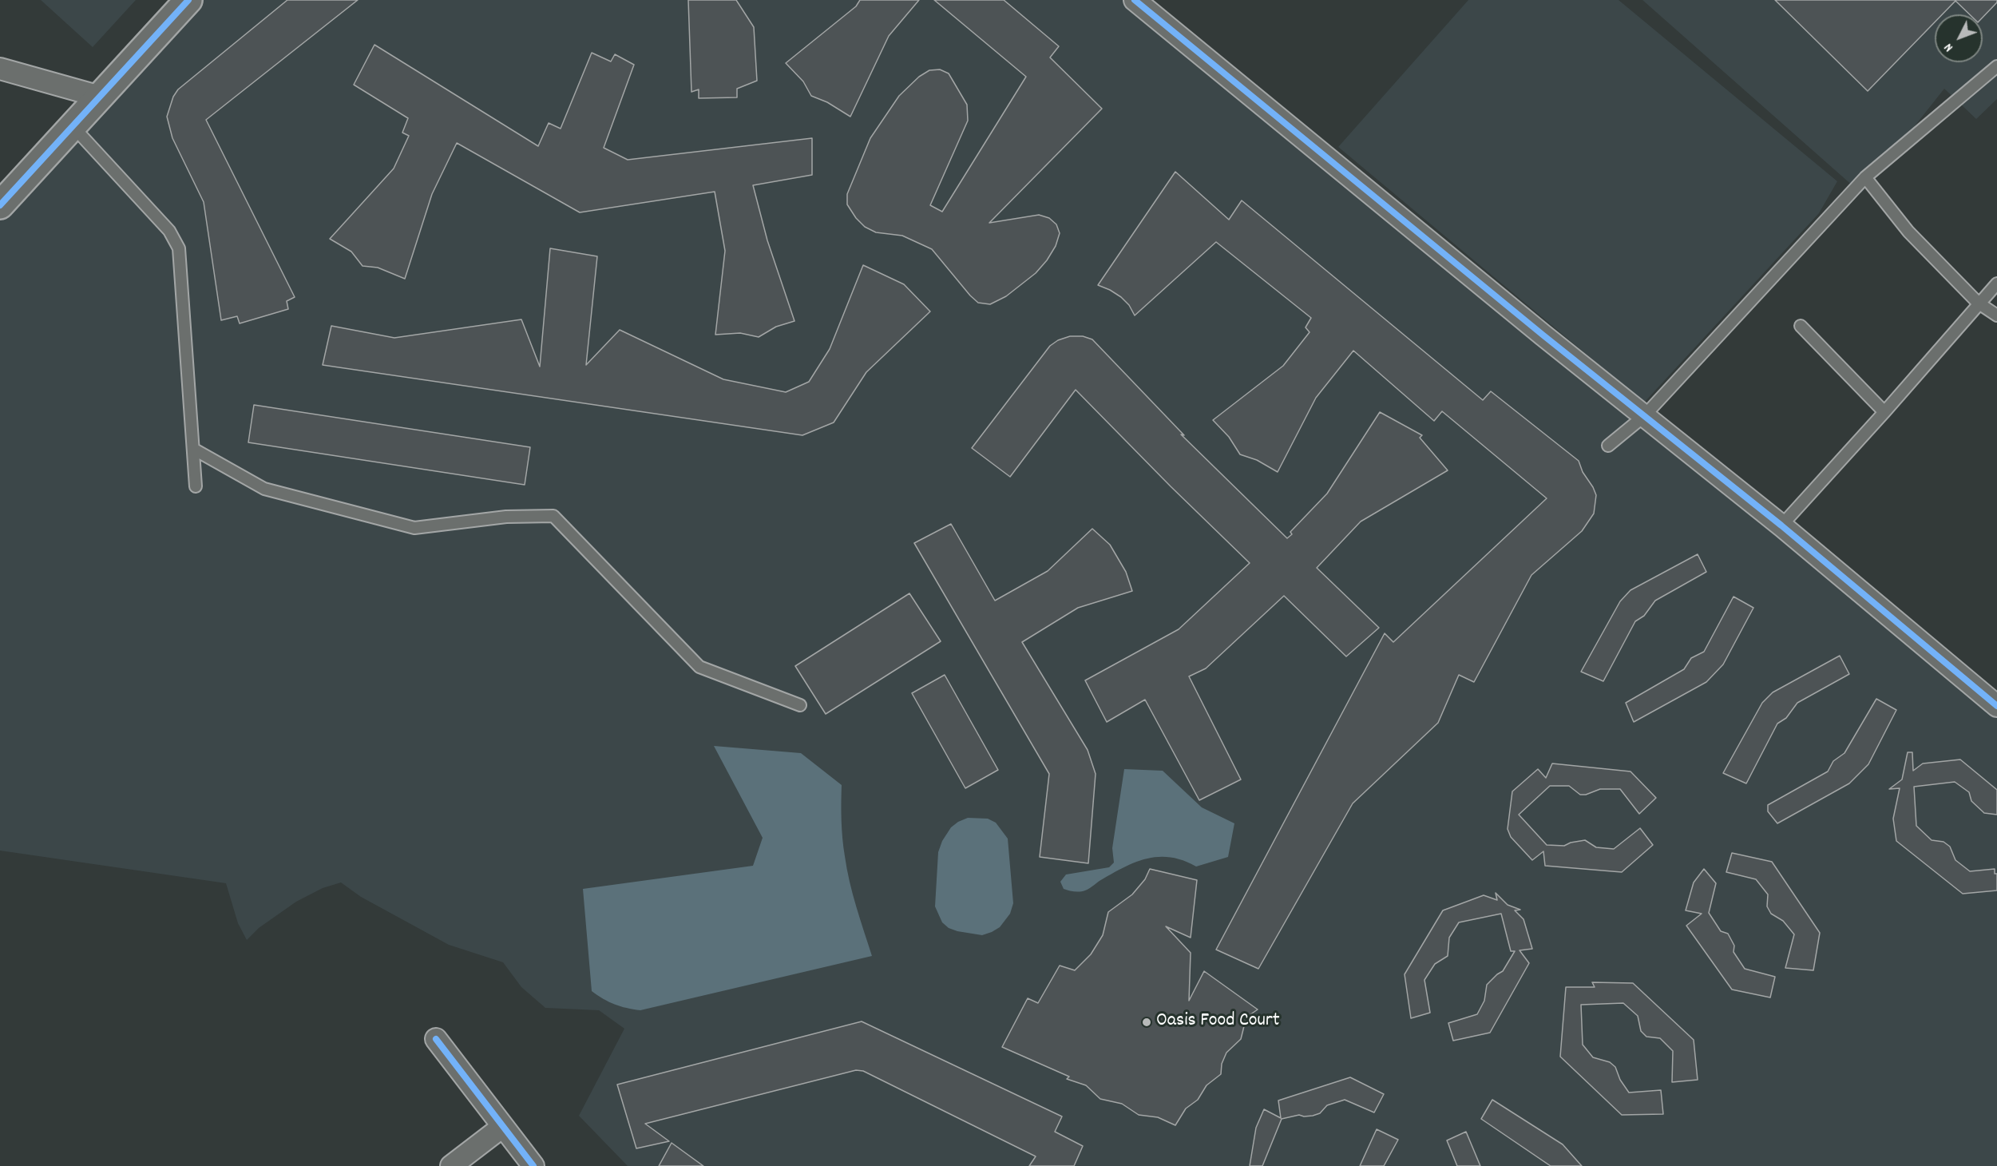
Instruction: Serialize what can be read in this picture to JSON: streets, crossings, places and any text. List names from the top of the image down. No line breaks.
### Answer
{"places":["Oasis Food Court"],"north":"bottom left"}
